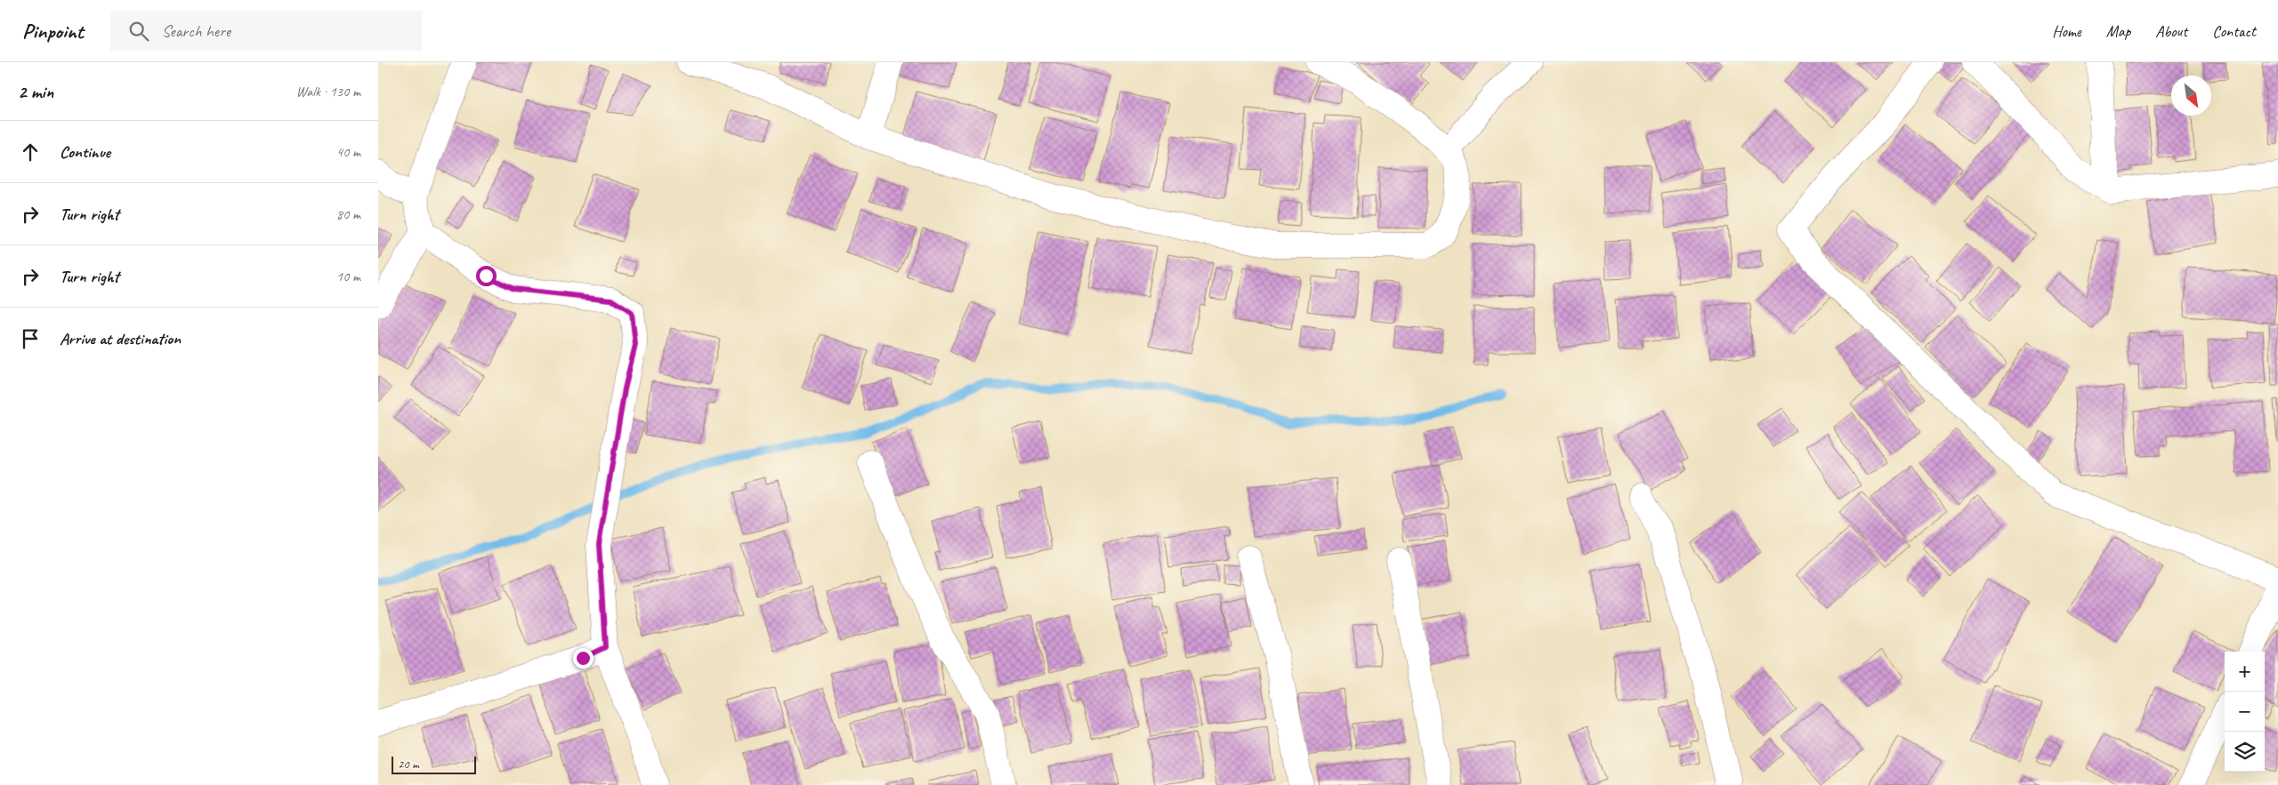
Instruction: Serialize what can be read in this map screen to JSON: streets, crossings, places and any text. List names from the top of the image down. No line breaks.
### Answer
{"scale_bar":"20 m","north":"bottom right","page":{"header":"Pinpoint","search":"Search here","nav":["Home","Map","About","Contact"],"heading":["2 min","Walk · 130 m"],"list":[["Continue","40 m"],["Turn right","80 m"],["Turn right","10 m"],"Arrive at destination"],"map_buttons":["+","−"],"scale":"20 m"}}
